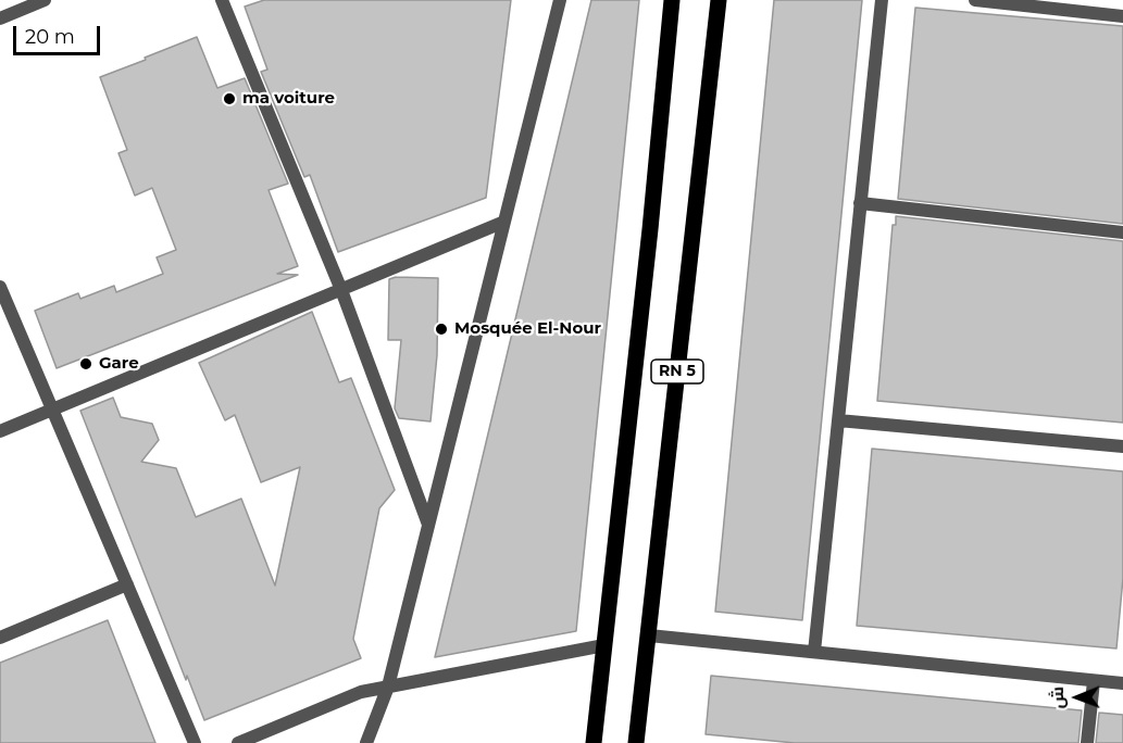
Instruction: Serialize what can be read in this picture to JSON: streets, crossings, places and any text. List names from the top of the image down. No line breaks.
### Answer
{"streets":{"main road":["RN 5"]},"places":["ma voiture","Mosquée El-Nour","Gare"],"scale_bar":"20 m","north":"left"}
